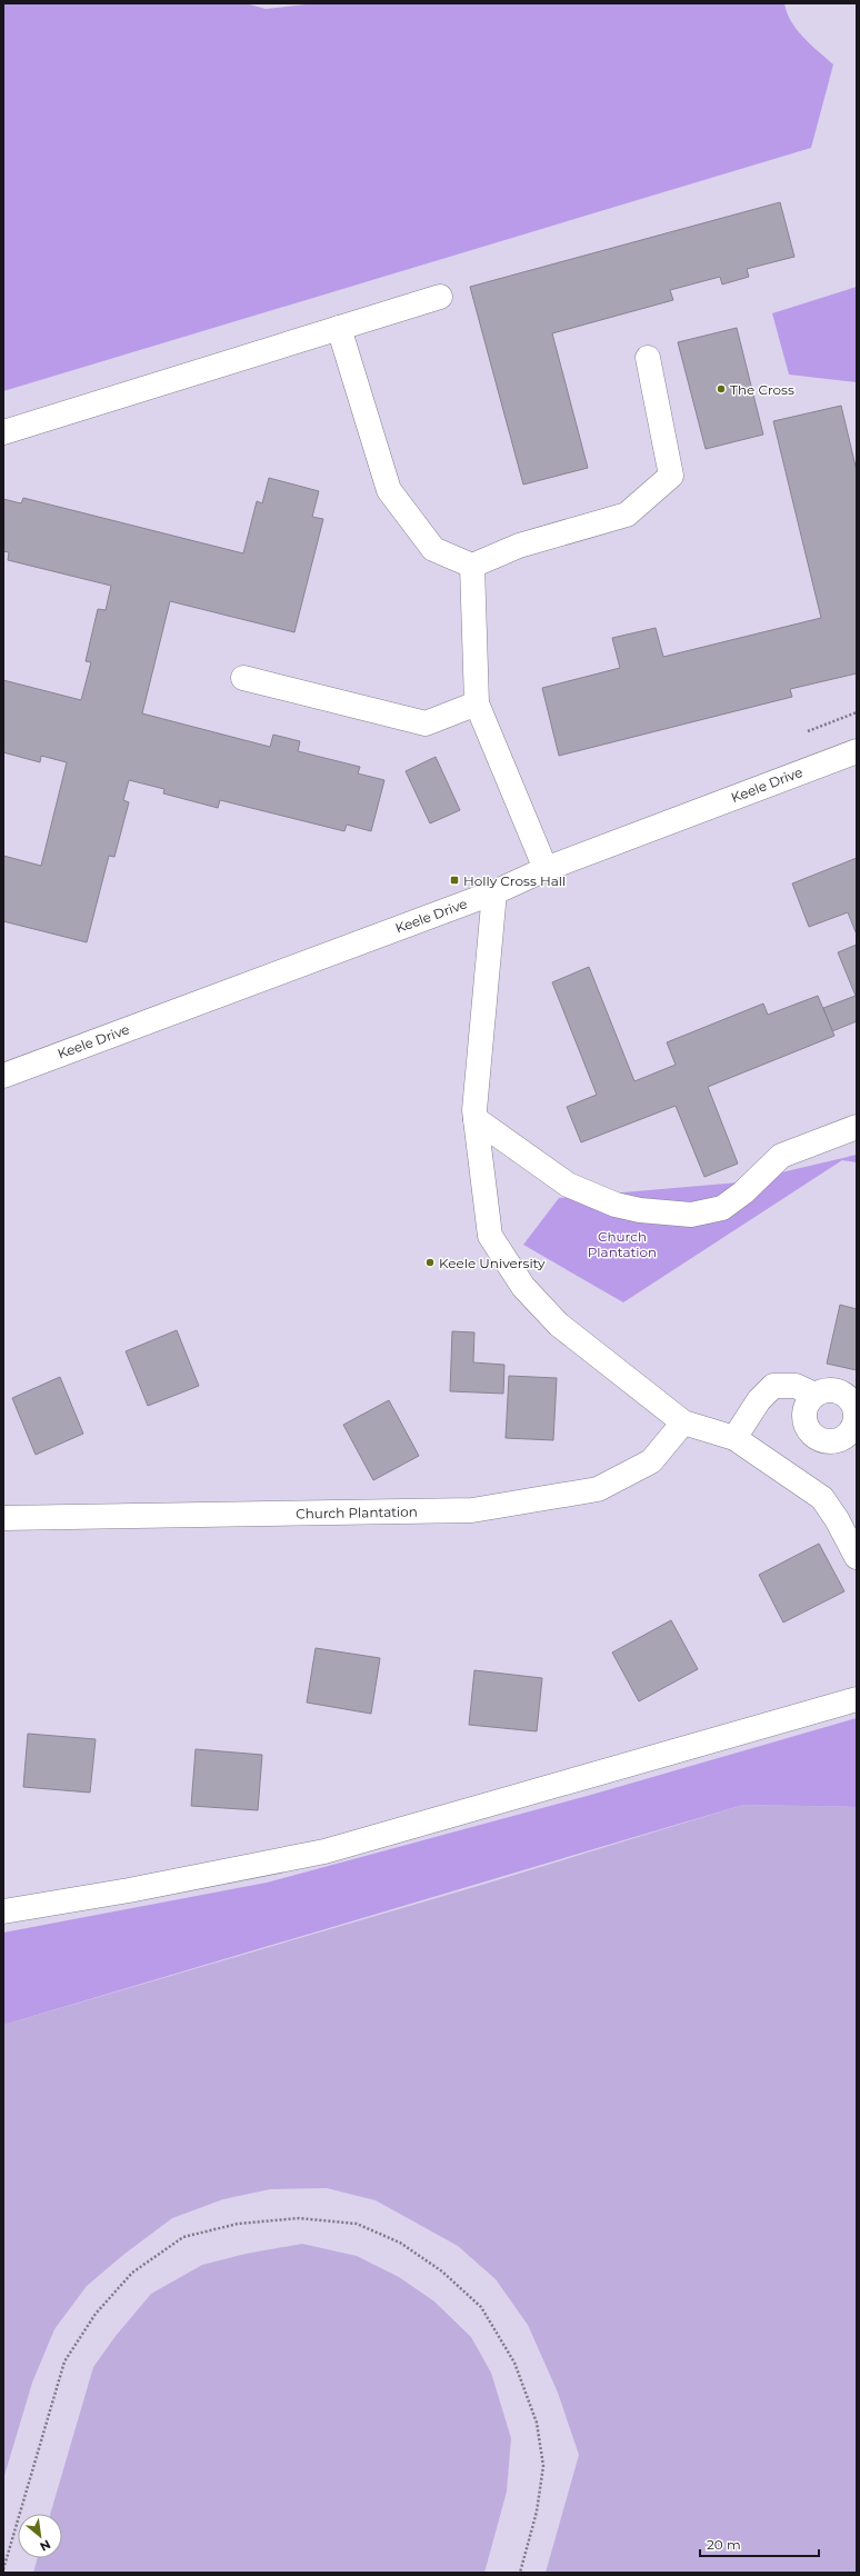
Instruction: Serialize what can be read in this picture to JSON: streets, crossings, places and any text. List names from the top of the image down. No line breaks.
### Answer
{"streets":{"street":["Keele Drive","Church Plantation"]},"parks":["Church Plantation"],"places":{"other":["The Cross","Keele University"],"transit":["Holly Cross Hall"]},"scale_bar":"20 m","north":"bottom right"}
